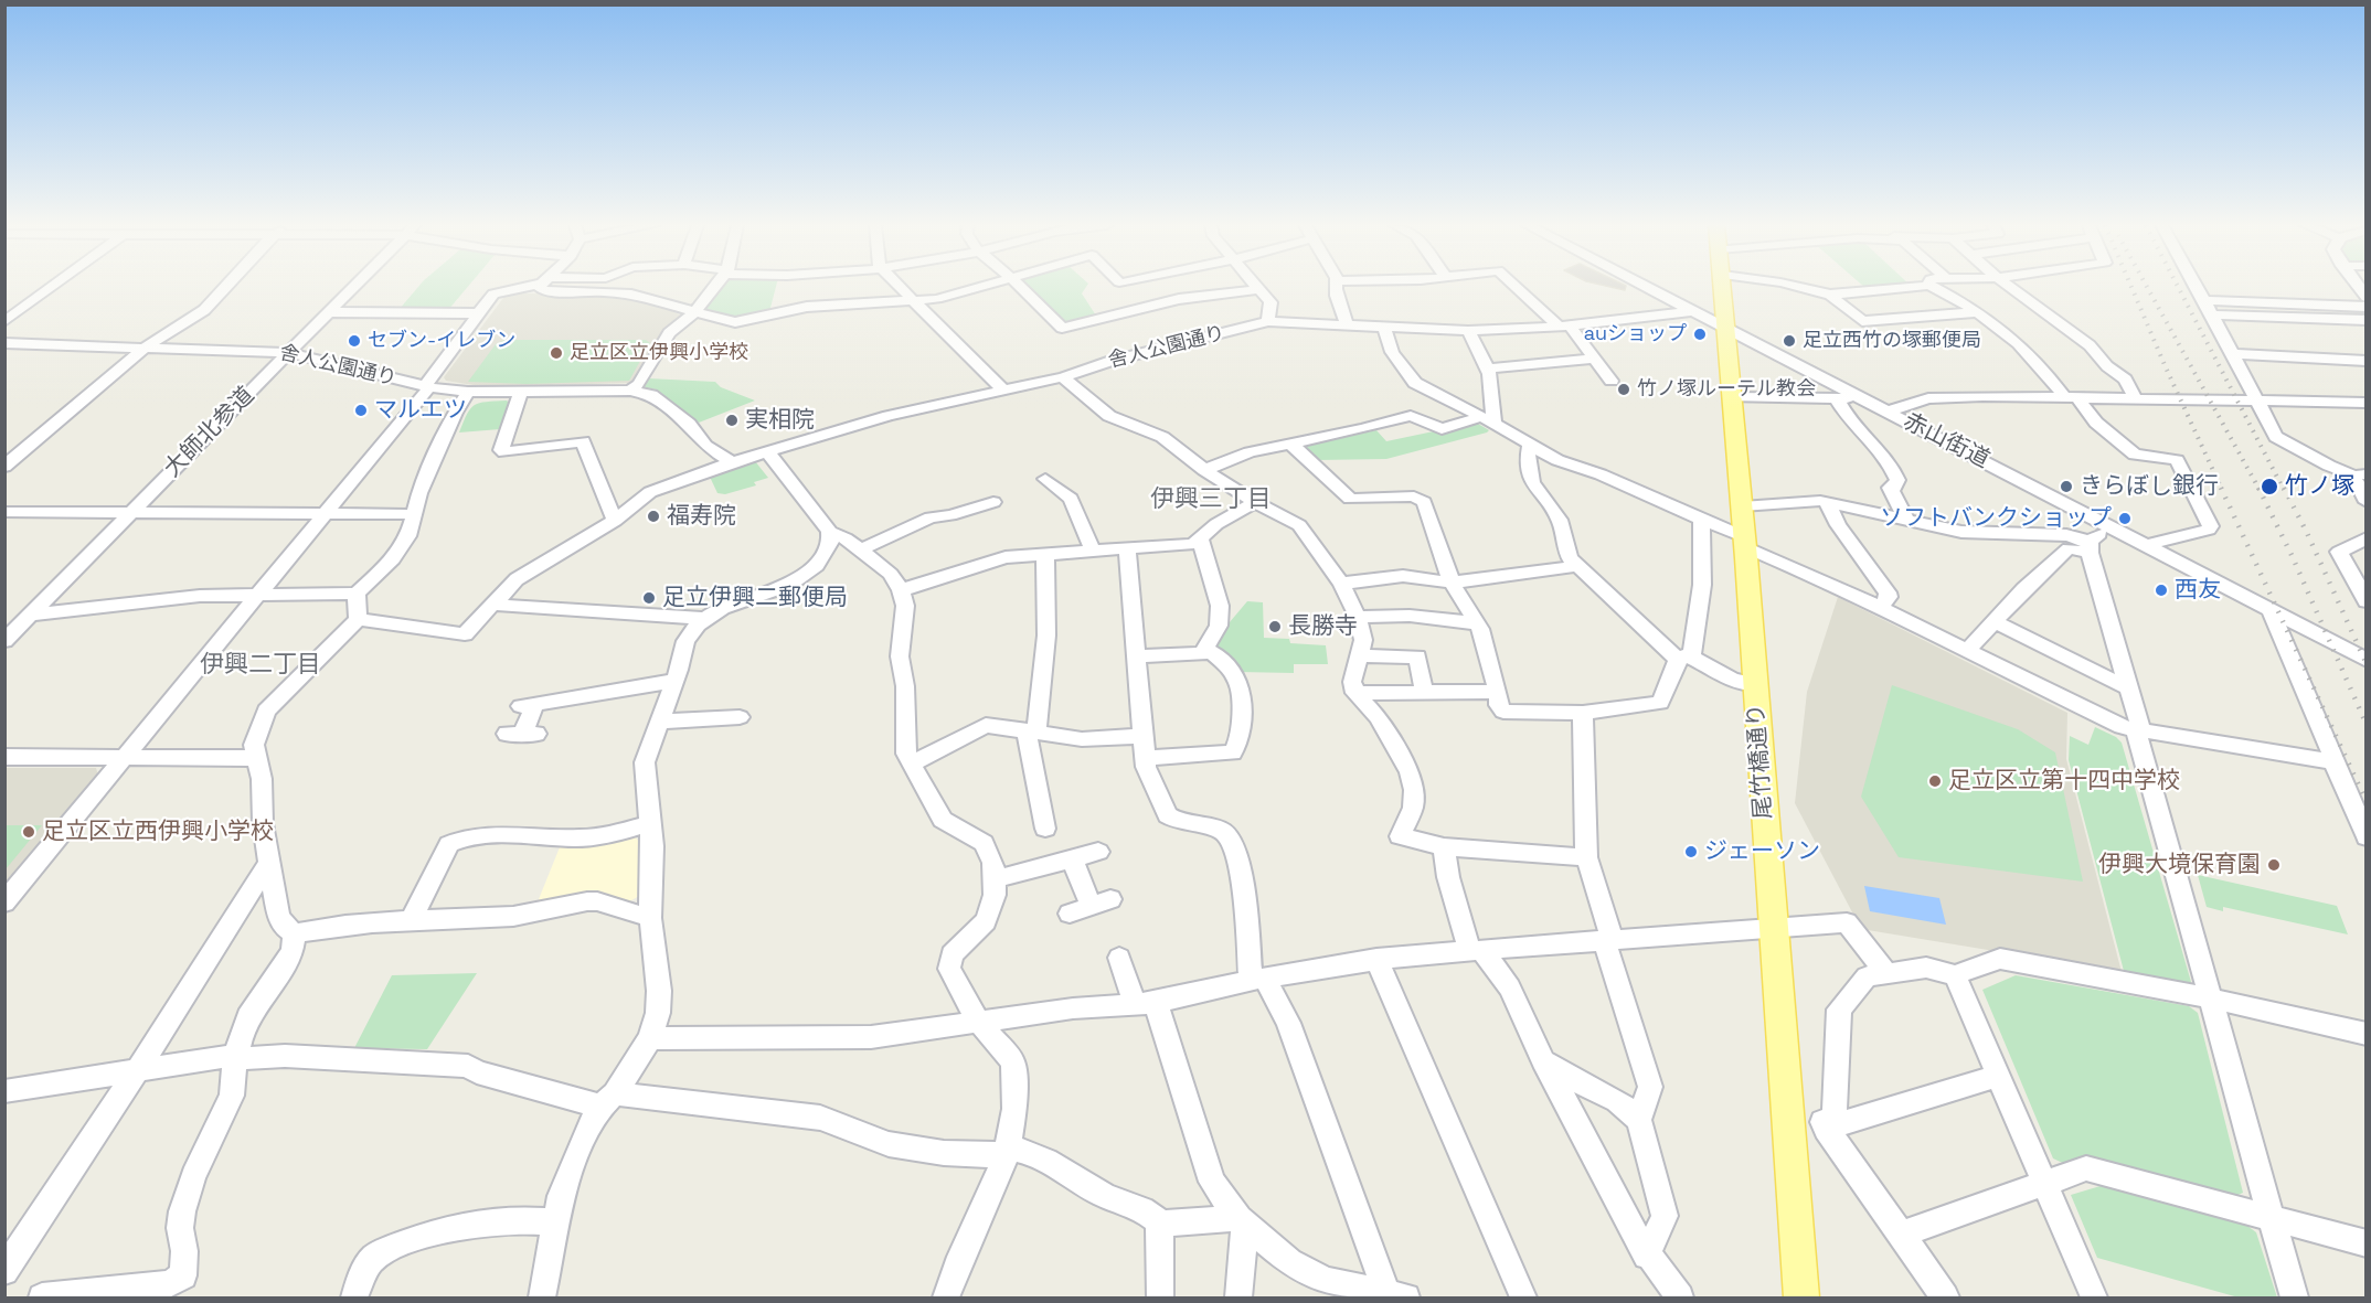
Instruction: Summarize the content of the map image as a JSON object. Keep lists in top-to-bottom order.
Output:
{
  "streets": {
    "main road": ["尾竹橋通り"],
    "street": ["舎人公園通り", "大師北参道", "赤山街道"]
  },
  "crossings": [
    ["舎人公園通り", "大師北参道"],
    ["舎人公園通り", "赤山街道"],
    ["赤山街道", "尾竹橋通り"]
  ],
  "districts": ["伊興三丁目", "伊興二丁目"],
  "places": [
    "auショップ",
    "セブン-イレブン",
    "足立西竹の塚郵便局",
    "足立区立伊興小学校",
    "竹ノ塚ルーテル教会",
    "マルエツ",
    "実相院",
    "きらぼし銀行",
    "竹ノ塚",
    "福寿院",
    "ソフトバンクショップ",
    "西友",
    "足立伊興二郵便局",
    "長勝寺",
    "足立区立第十四中学校",
    "足立区立西伊興小学校",
    "ジェーソン",
    "伊興大境保育園"
  ]
}
